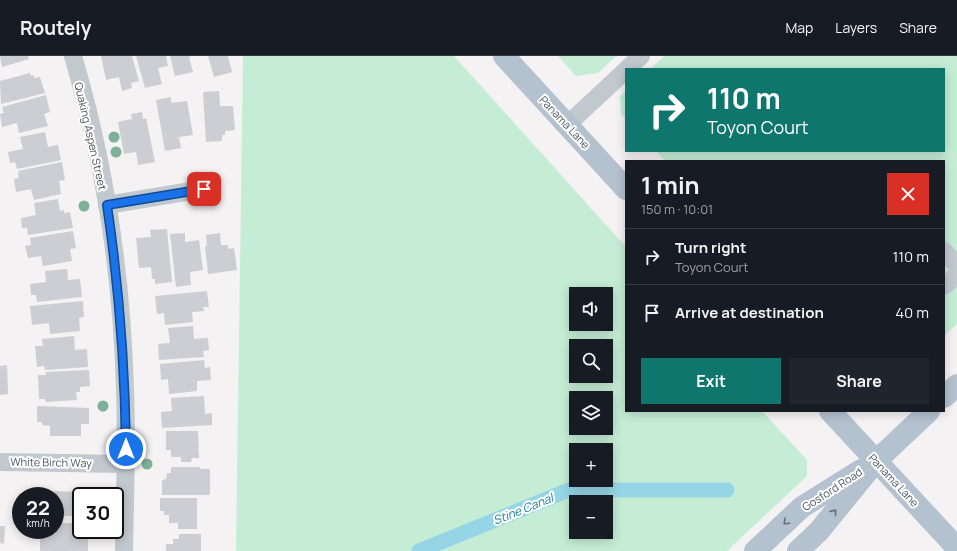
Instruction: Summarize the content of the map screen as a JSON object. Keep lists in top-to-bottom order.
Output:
{
  "streets": {
    "main road": ["Panama Lane", "Gosford Road"],
    "street": ["Quaking Aspen Street", "White Birch Way"]
  },
  "crossings": [
    ["Panama Lane", "Gosford Road"],
    ["Quaking Aspen Street", "White Birch Way"]
  ],
  "water": ["Stine Canal"],
  "page": {
    "header": "Routely",
    "nav": ["Map", "Layers", "Share"],
    "turn": ["110 m", "Toyon Court"],
    "heading": ["1 min", "150 m · 10:01"],
    "list": [
      {
        "name": "Turn right",
        "note": "Toyon Court",
        "value": "110 m"
      },
      {
        "name": "Arrive at destination",
        "value": "40 m"
      }
    ],
    "map_buttons": ["+", "−"],
    "buttons": ["Exit", "Share"],
    "speed": "22 km/h",
    "limit": "30"
  }
}
